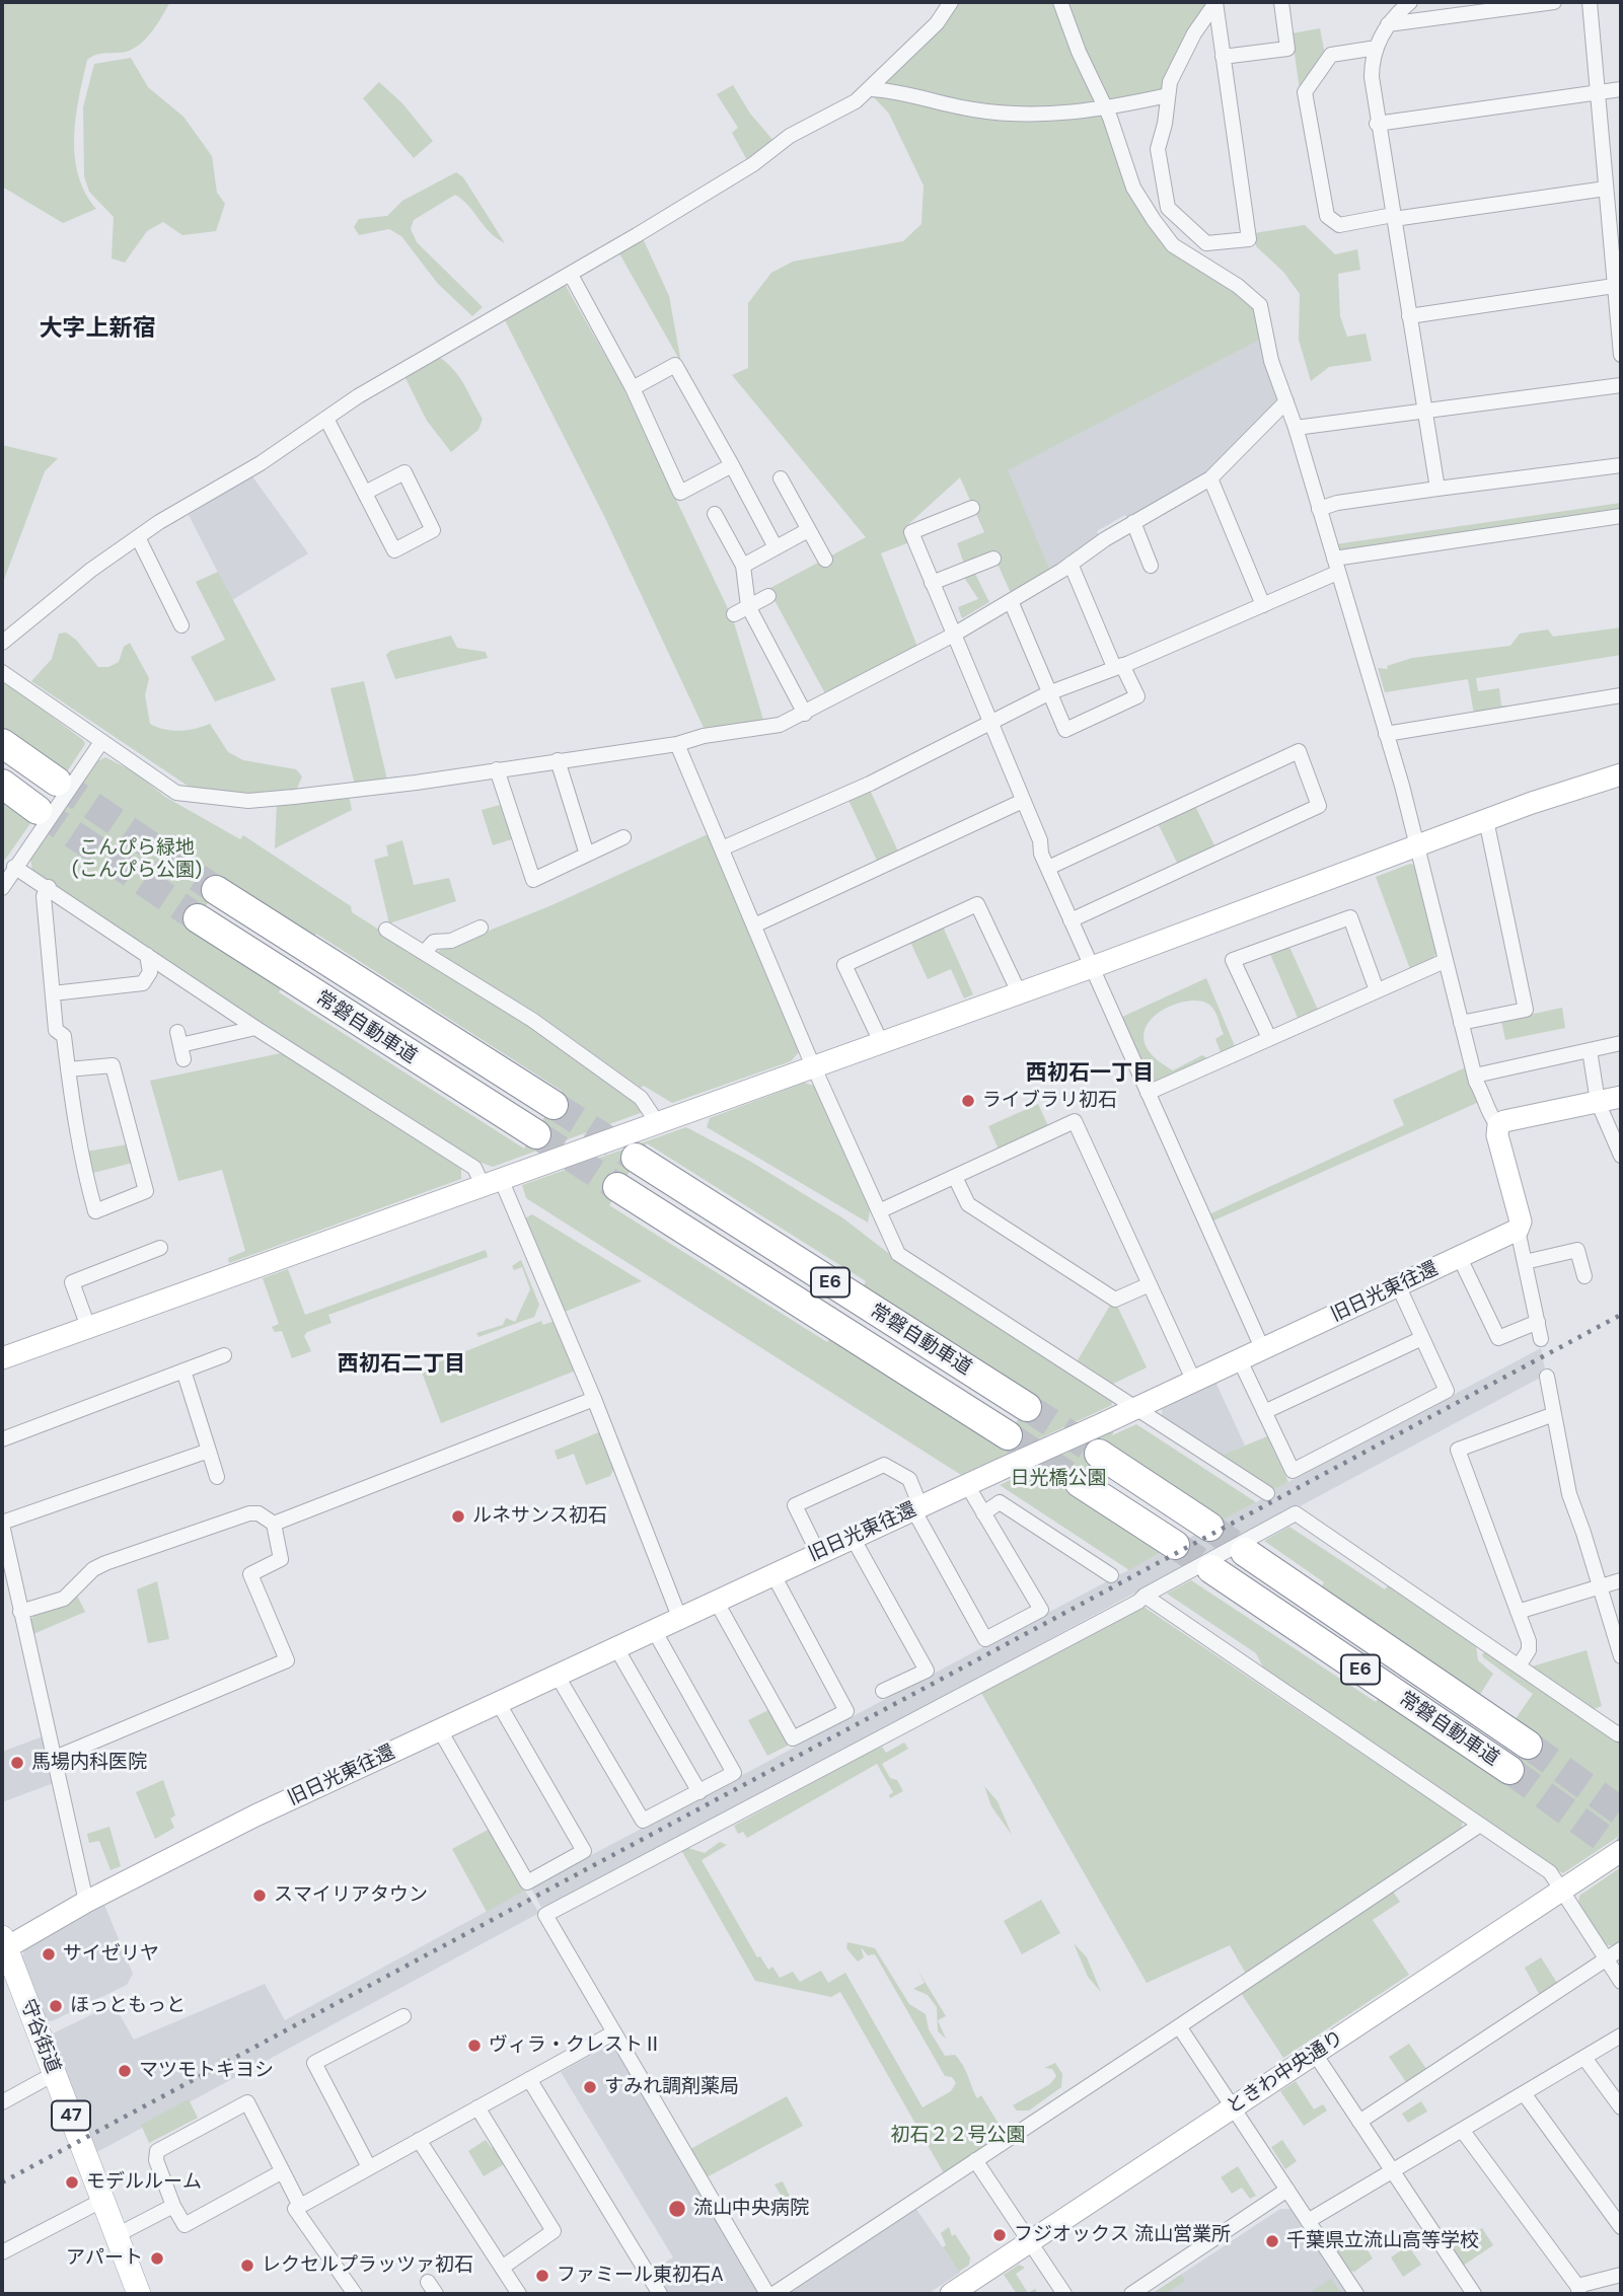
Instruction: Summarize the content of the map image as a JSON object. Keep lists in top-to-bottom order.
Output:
{
  "streets": {
    "highway": ["常磐自動車道", "E6"],
    "main road": ["守谷街道", "47"],
    "street": ["旧日光東往還", "ときわ中央通り"]
  },
  "crossings": [
    ["旧日光東往還", "守谷街道"]
  ],
  "districts": ["大字上新宿", "西初石一丁目", "西初石二丁目"],
  "parks": ["こんぴら緑地 (こんぴら公園)", "日光橋公園", "初石２２号公園"],
  "places": [
    "ライブラリ初石",
    "ルネサンス初石",
    "馬場内科医院",
    "スマイリアタウン",
    "サイゼリヤ",
    "ほっともっと",
    "ヴィラ・クレストⅡ",
    "マツモトキヨシ",
    "すみれ調剤薬局",
    "モデルルーム",
    "流山中央病院",
    "フジオックス 流山営業所",
    "千葉県立流山高等学校",
    "アパート",
    "レクセルプラッツァ初石",
    "ファミール東初石A"
  ]
}
